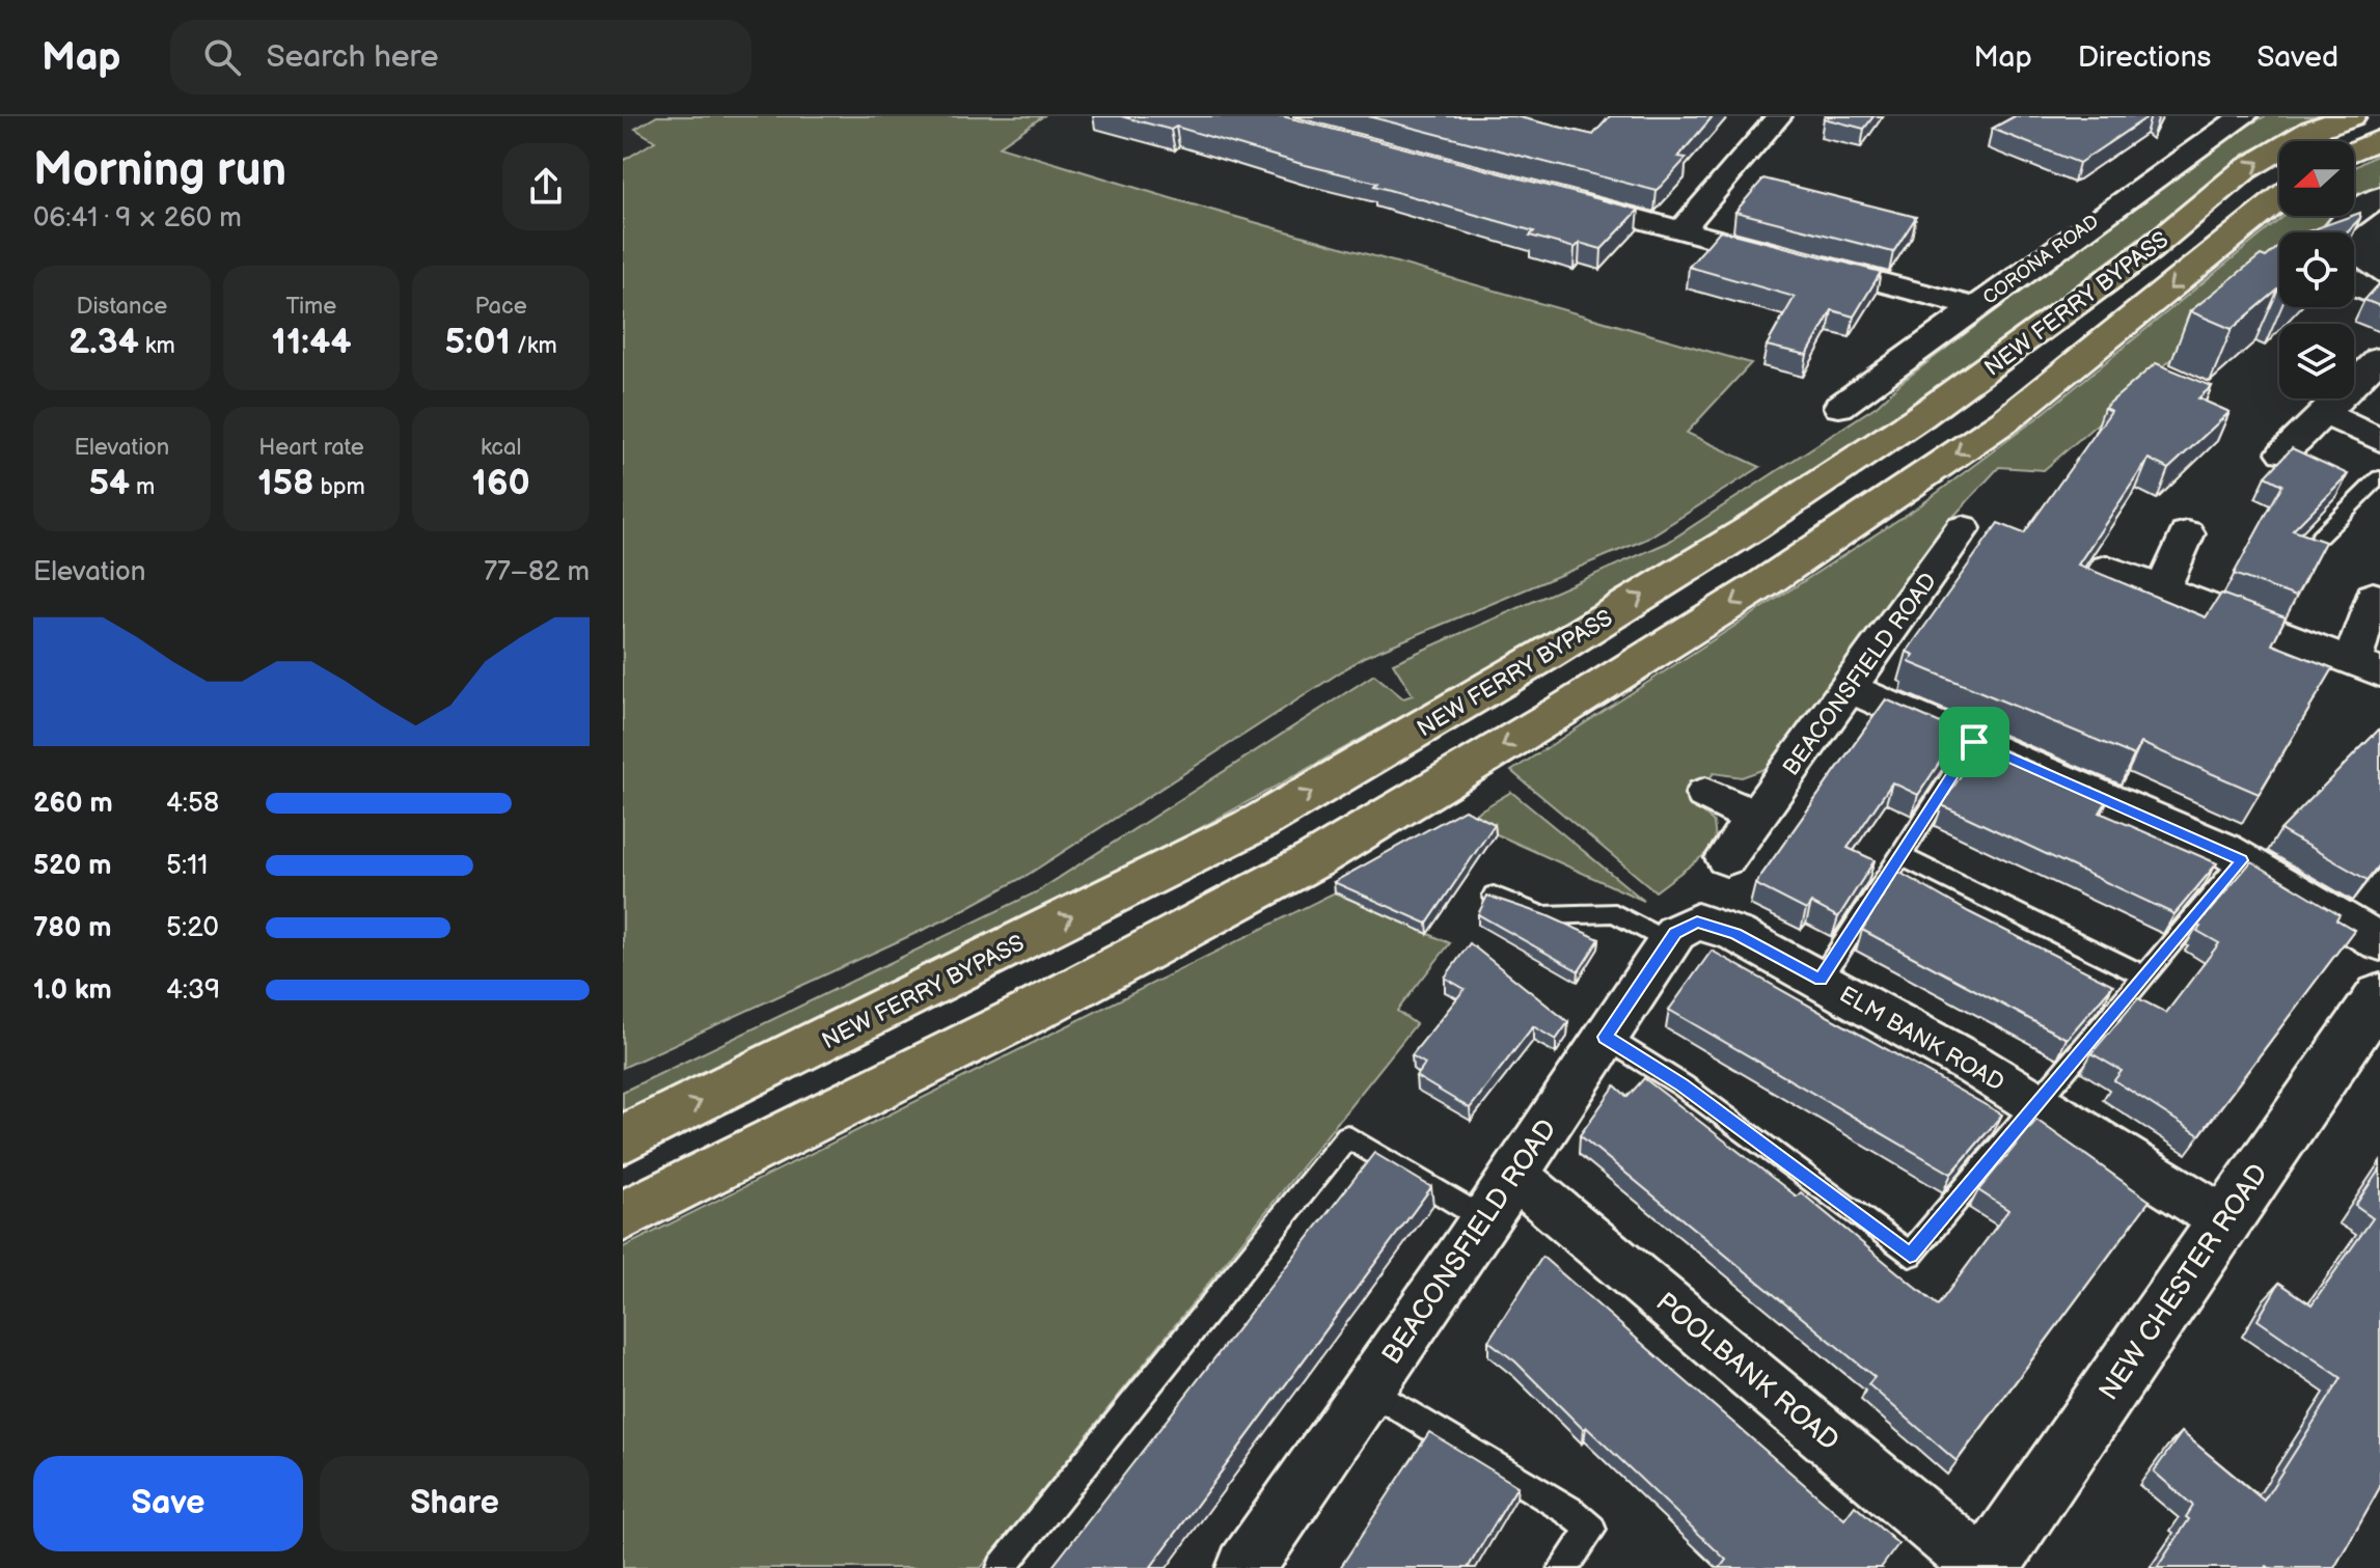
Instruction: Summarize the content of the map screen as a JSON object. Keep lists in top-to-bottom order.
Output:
{
  "streets": {
    "highway": ["NEW FERRY BYPASS"],
    "main road": ["NEW CHESTER ROAD"],
    "street": [
      "CORONA ROAD",
      "BEACONSFIELD ROAD",
      "ELM BANK ROAD",
      "POOLBANK ROAD"
    ]
  },
  "crossings": [
    ["BEACONSFIELD ROAD", "ELM BANK ROAD"],
    ["BEACONSFIELD ROAD", "POOLBANK ROAD"],
    ["ELM BANK ROAD", "NEW CHESTER ROAD"],
    ["NEW CHESTER ROAD", "POOLBANK ROAD"]
  ],
  "north": "left",
  "page": {
    "header": "Map",
    "search": "Search here",
    "nav": ["Map", "Directions", "Saved"],
    "heading": ["Morning run", "06:41 · 9 × 260 m"],
    "stats": [
      ["Distance", "2.34 km"],
      ["Time", "11:44"],
      ["Pace", "5:01 /km"],
      ["Elevation", "54 m"],
      ["Heart rate", "158 bpm"],
      ["kcal", "160"]
    ],
    "chart": ["Elevation", "77–82 m"],
    "list": [
      {
        "name": "260 m",
        "note": "4:58"
      },
      {
        "name": "520 m",
        "note": "5:11"
      },
      {
        "name": "780 m",
        "note": "5:20"
      },
      {
        "name": "1.0 km",
        "note": "4:39"
      }
    ],
    "buttons": ["Save", "Share"]
  }
}
